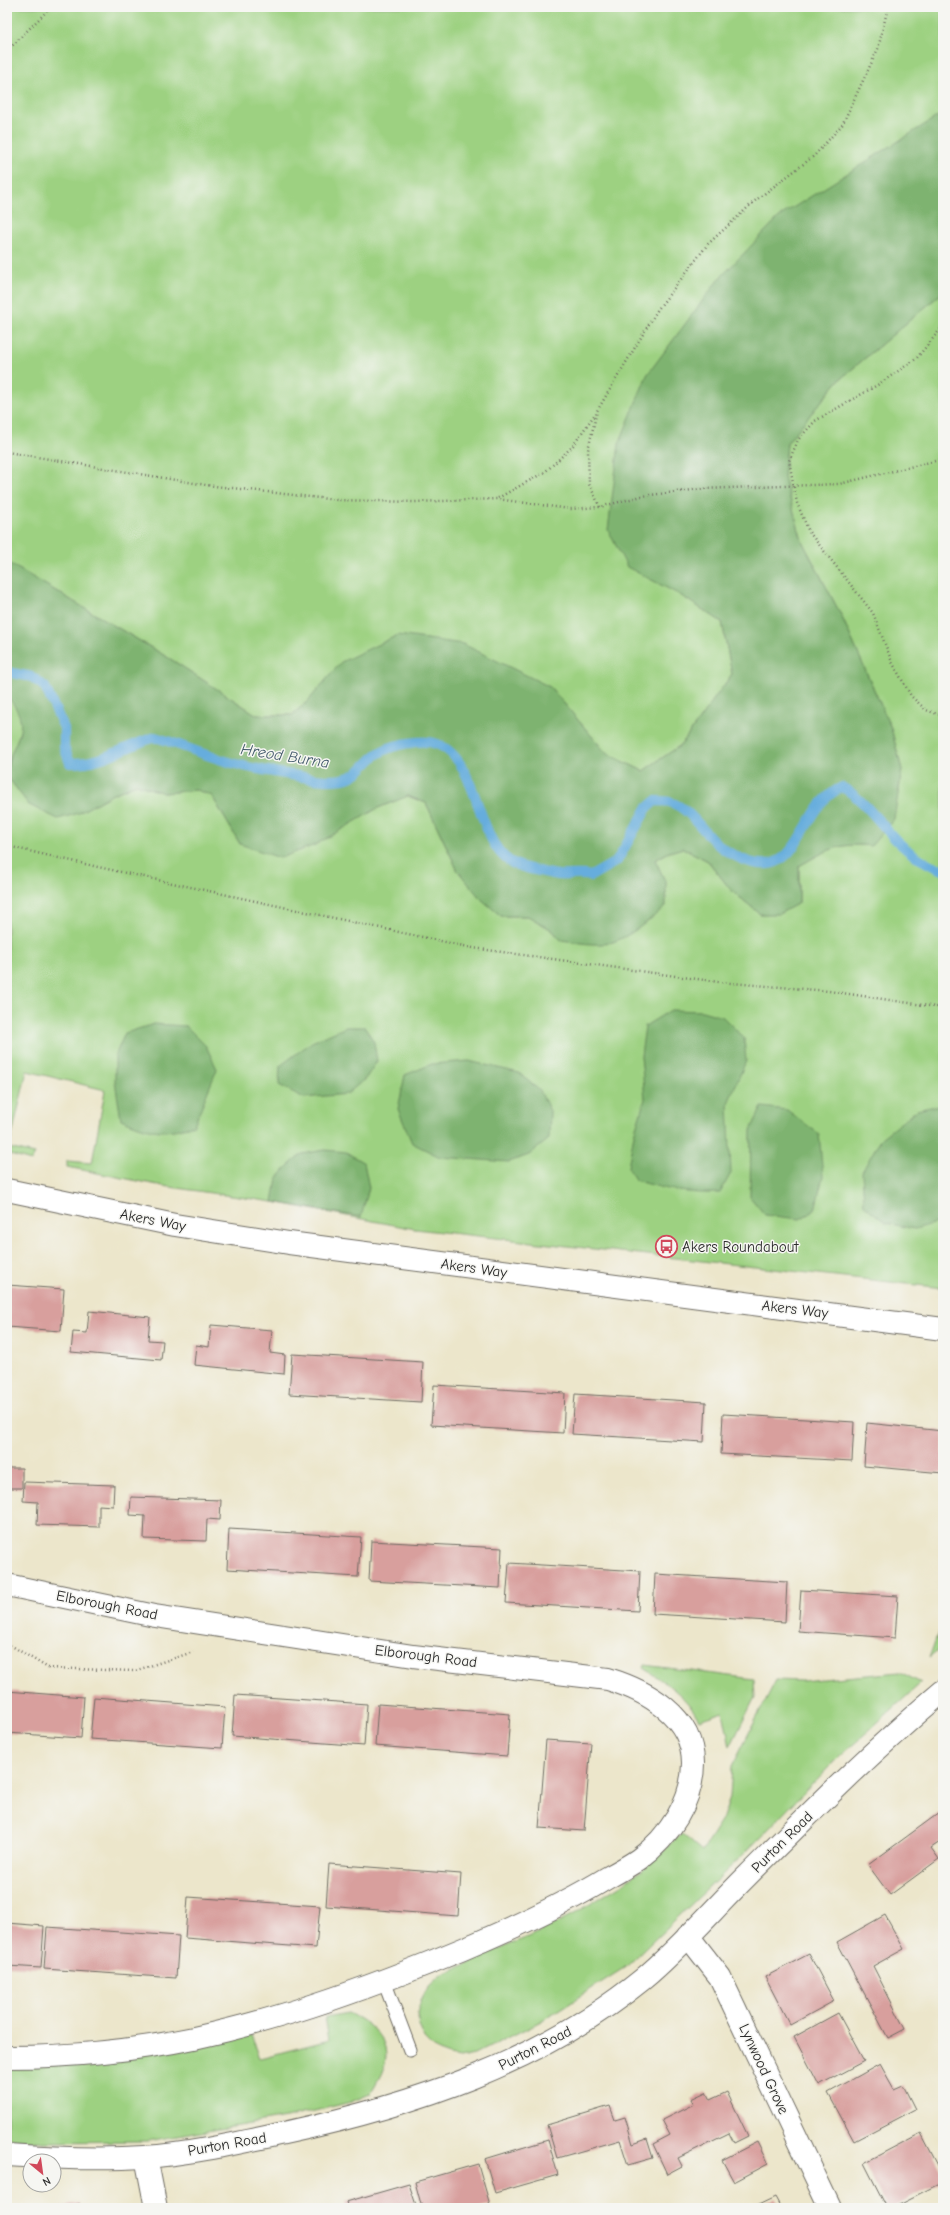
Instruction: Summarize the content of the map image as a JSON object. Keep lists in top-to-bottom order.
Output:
{
  "streets": {
    "street": [
      "Akers Way",
      "Elborough Road",
      "Purton Road",
      "Lynwood Grove"
    ]
  },
  "crossings": [
    ["Purton Road", "Lynwood Grove"]
  ],
  "water": ["Hreod Burna"],
  "places": {
    "bus stop": ["Akers Roundabout"]
  },
  "north": "bottom right"
}
